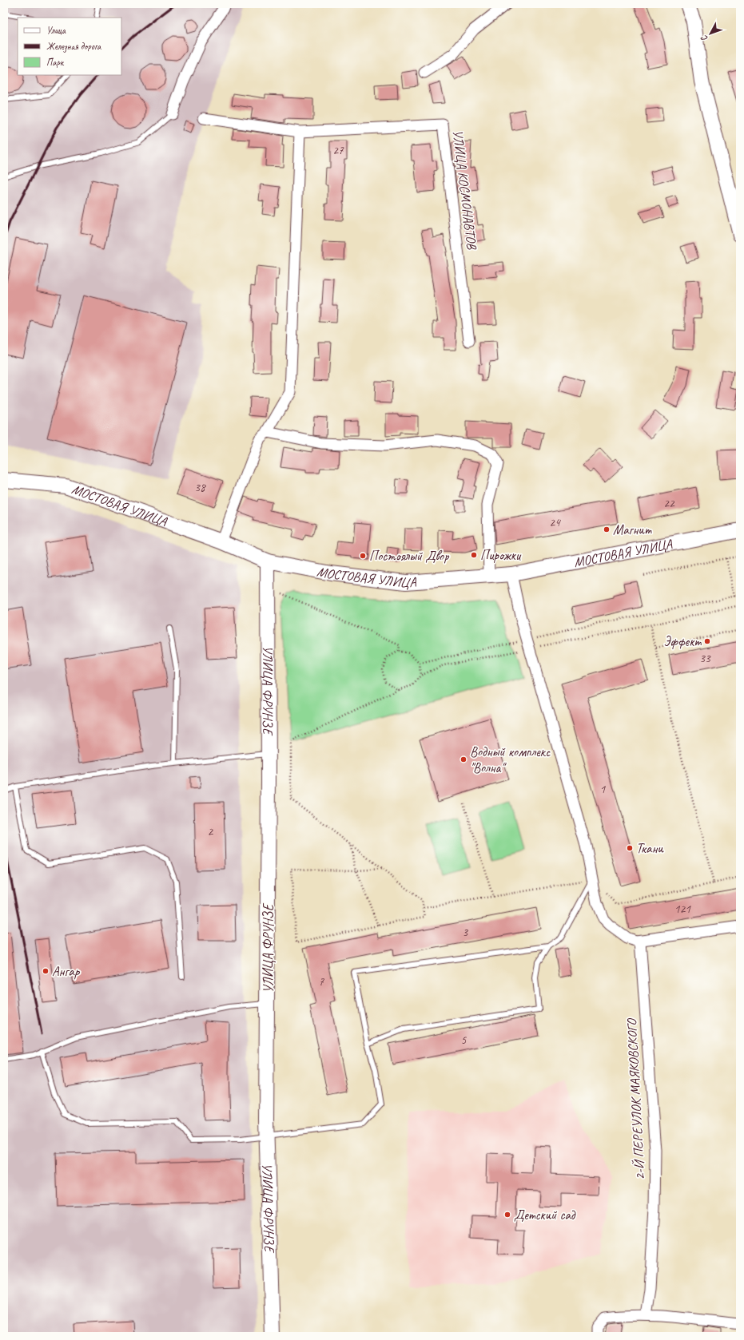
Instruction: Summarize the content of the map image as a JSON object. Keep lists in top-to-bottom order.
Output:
{
  "streets": {
    "main road": ["МОСТОВАЯ УЛИЦА", "УЛИЦА ФРУНЗЕ"],
    "street": ["УЛИЦА КОСМОНАВТОВ", "2-Й ПЕРЕУЛОК МАЯКОВСКОГО"]
  },
  "crossings": [
    ["МОСТОВАЯ УЛИЦА", "УЛИЦА ФРУНЗЕ"]
  ],
  "places": [
    "Магнит",
    "Пирожки",
    "Постоялый Двор",
    "Эффект",
    "Водный комплекс \"Волна\"",
    "Ткани",
    "Ангар",
    "Детский сад"
  ],
  "house_numbers": [
    "27",
    "38",
    "22",
    "24",
    "33",
    "1",
    "2",
    "121",
    "3",
    "7",
    "5"
  ],
  "legend": ["Улица", "Железная дорога", "Парк"],
  "north": "bottom left"
}
